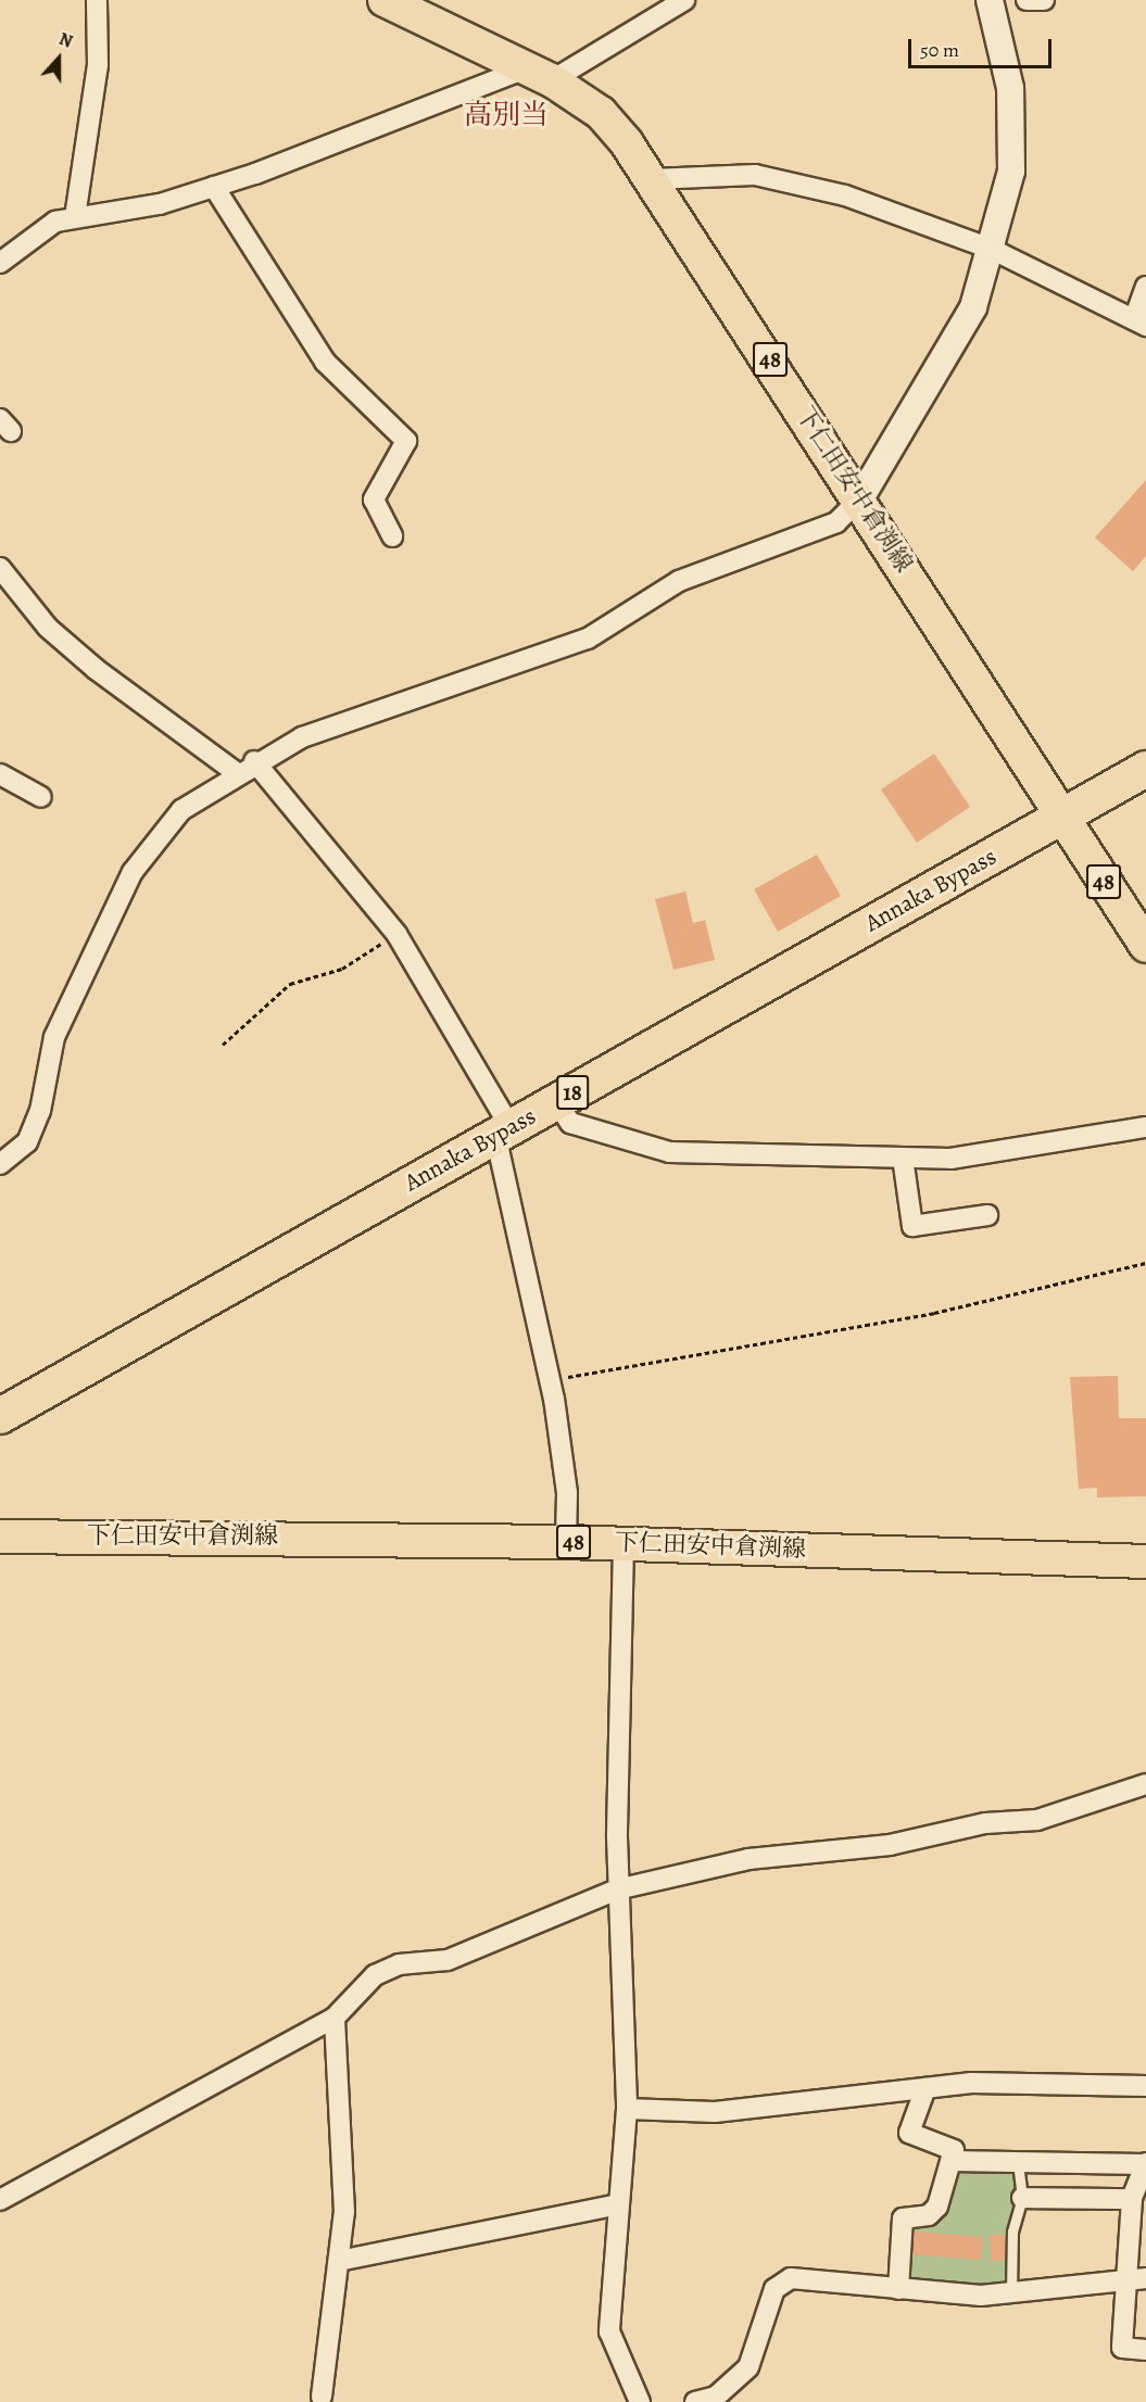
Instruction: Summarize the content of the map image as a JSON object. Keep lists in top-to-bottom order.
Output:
{
  "streets": {
    "highway": ["Annaka Bypass", "18"],
    "main road": ["48", "下仁田安中倉渕線"]
  },
  "crossings": [
    ["下仁田安中倉渕線", "Annaka Bypass"]
  ],
  "districts": ["高別当"],
  "scale_bar": "50 m",
  "north": "top"
}
